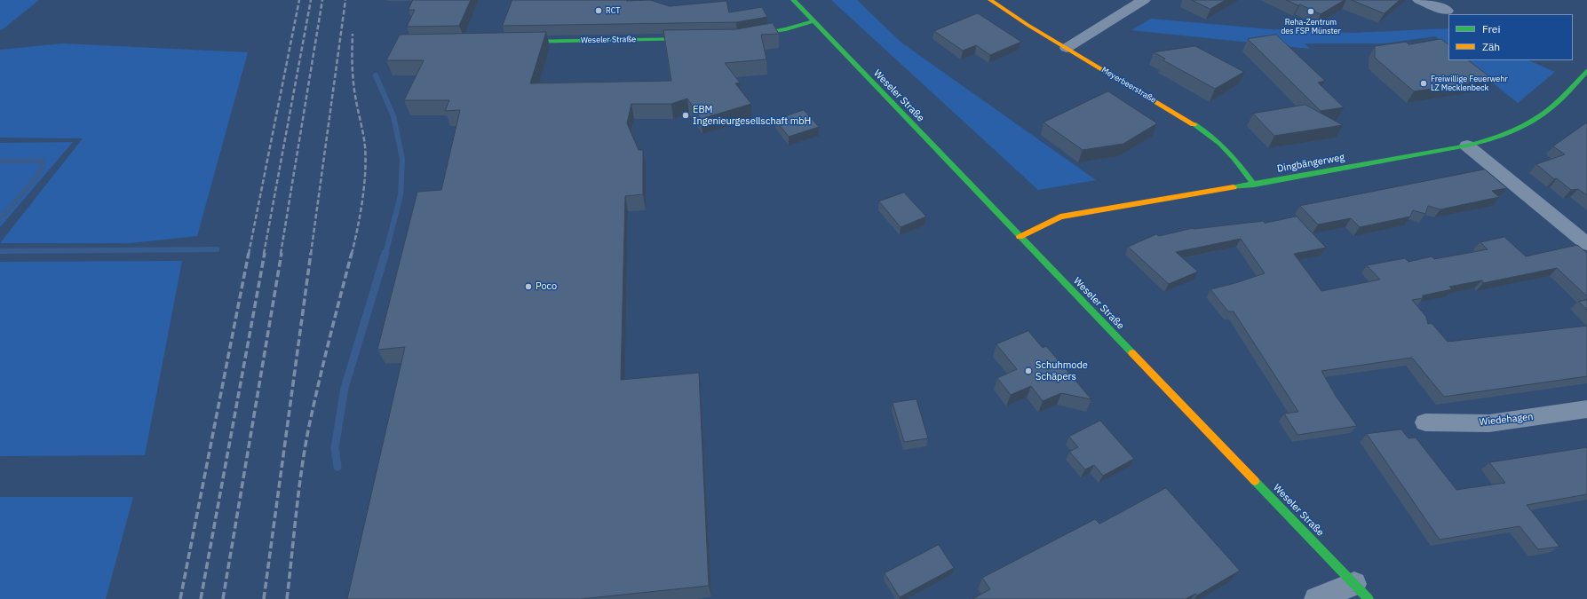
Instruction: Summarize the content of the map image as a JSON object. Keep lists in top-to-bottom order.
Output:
{
  "streets": {
    "street": [
      "Weseler Straße",
      "Meyerbeerstraße",
      "Dingbängerweg",
      "Wiedehagen"
    ]
  },
  "crossings": [
    ["Weseler Straße", "Dingbängerweg"],
    ["Meyerbeerstraße", "Dingbängerweg"]
  ],
  "places": [
    "RCT",
    "Reha-Zentrum des FSP Münster",
    "Freiwillige Feuerwehr LZ Mecklenbeck",
    "EBM Ingenieurgesellschaft mbH",
    "Poco",
    "Schuhmode Schäpers"
  ],
  "legend": ["Frei", "Zäh"]
}
